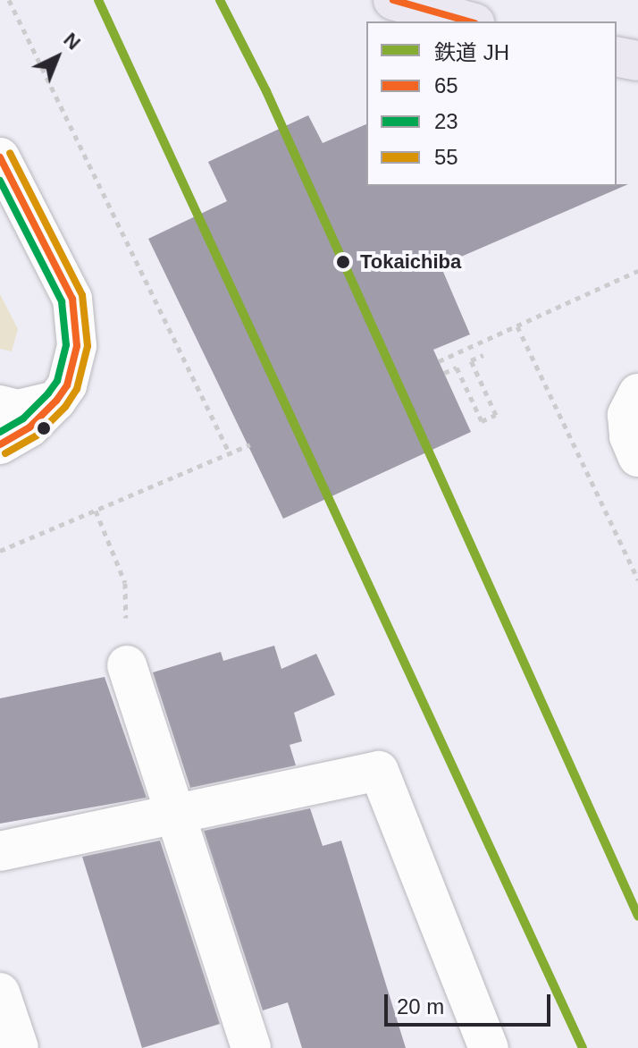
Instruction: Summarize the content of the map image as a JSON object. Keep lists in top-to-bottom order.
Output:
{
  "places": ["Tokaichiba"],
  "lines": [
    "rail line JH",
    "transit line 65",
    "transit line 55",
    "transit line 23"
  ],
  "legend": [
    "鉄道 JH",
    "65",
    "23",
    "55"
  ],
  "scale_bar": "20 m",
  "north": "top right"
}
